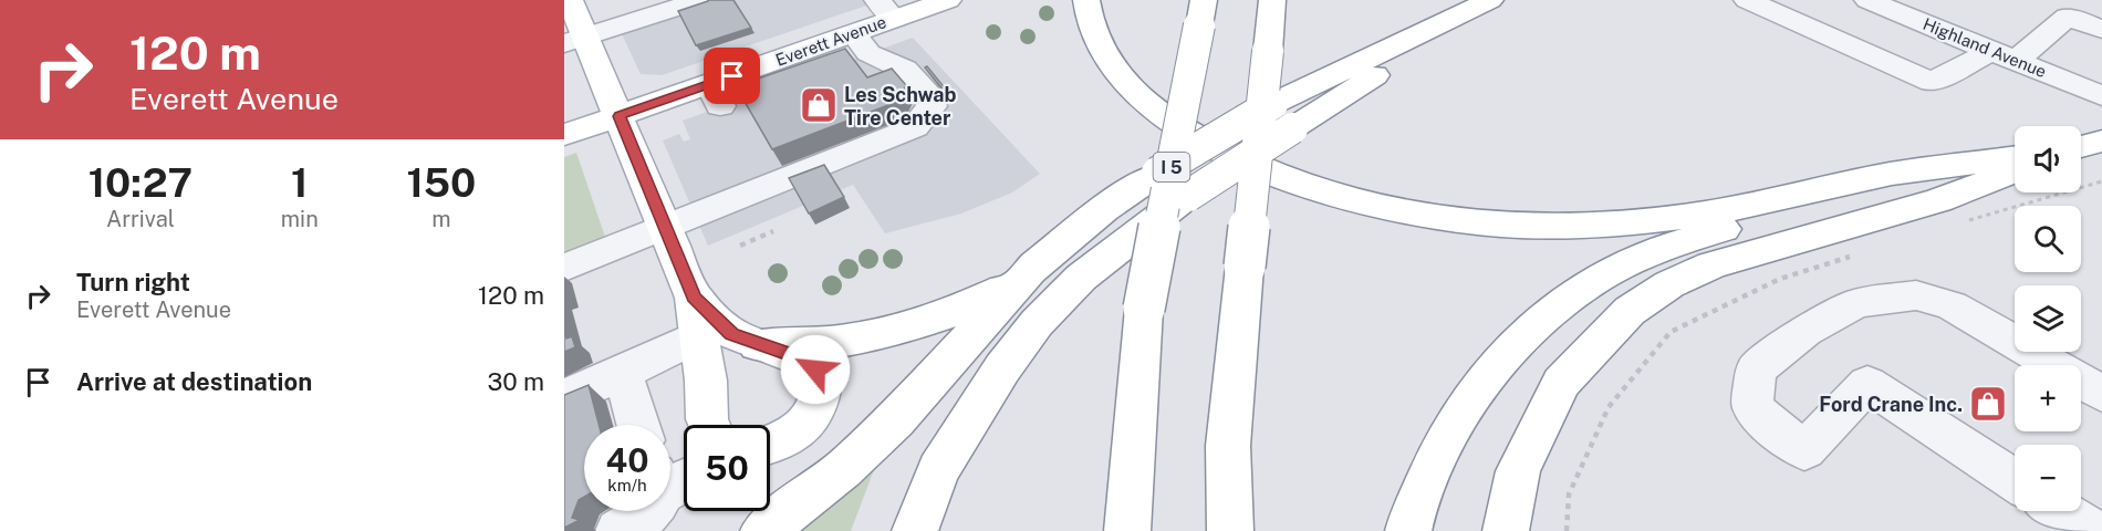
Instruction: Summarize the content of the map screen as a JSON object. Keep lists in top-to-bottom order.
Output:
{
  "streets": {
    "main road": ["Everett Avenue", "I 5"],
    "street": ["Highland Avenue"]
  },
  "places": {
    "shop": ["Les Schwab Tire Center", "Ford Crane Inc."]
  },
  "page": {
    "turn": ["120 m", "Everett Avenue"],
    "map_buttons": ["+", "−"],
    "eta": [
      "10:27",
      "Arrival",
      "1",
      "min",
      "150",
      "m"
    ],
    "list": [
      {
        "name": "Turn right",
        "note": "Everett Avenue",
        "value": "120 m"
      },
      {
        "name": "Arrive at destination",
        "value": "30 m"
      }
    ],
    "speed": "40 km/h",
    "limit": "50"
  }
}
